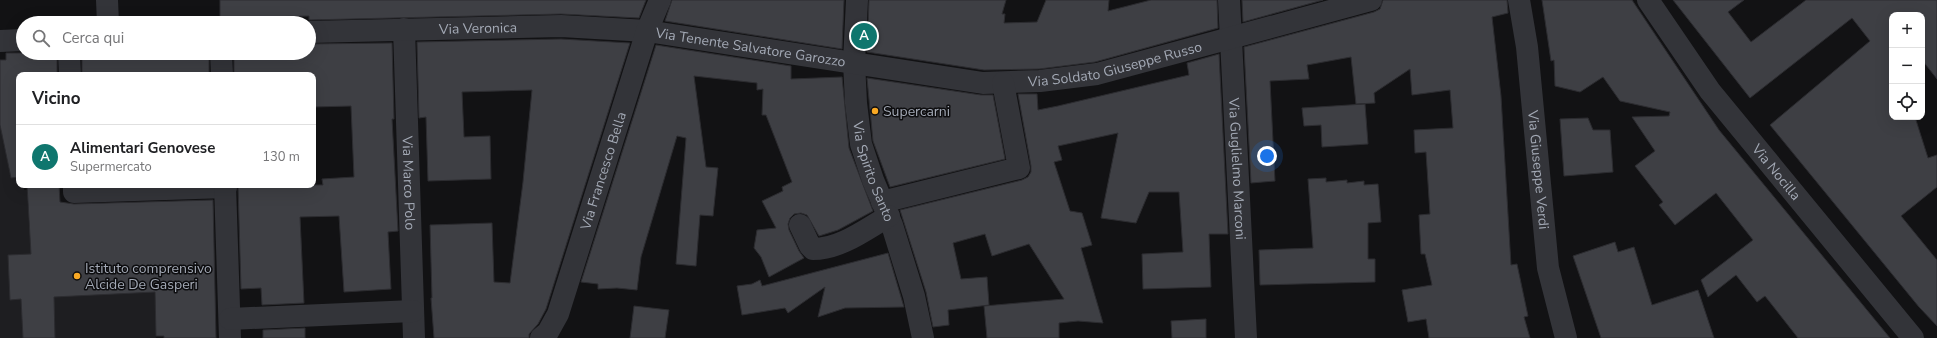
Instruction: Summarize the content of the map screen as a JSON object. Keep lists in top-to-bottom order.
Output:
{
  "streets": {
    "street": [
      "Via Veronica",
      "Via Tenente Salvatore Garozzo",
      "Via Soldato Giuseppe Russo",
      "Via Guglielmo Marconi",
      "Via Francesco Bella",
      "Via Giuseppe Verdi",
      "Via Spirito Santo",
      "Via Nocilla",
      "Via Marco Polo"
    ]
  },
  "crossings": [
    ["Via Veronica", "Via Tenente Salvatore Garozzo"],
    ["Via Veronica", "Via Francesco Bella"],
    ["Via Veronica", "Via Marco Polo"],
    ["Via Tenente Salvatore Garozzo", "Via Soldato Giuseppe Russo"],
    ["Via Tenente Salvatore Garozzo", "Via Francesco Bella"],
    ["Via Tenente Salvatore Garozzo", "Via Spirito Santo"],
    ["Via Soldato Giuseppe Russo", "Via Guglielmo Marconi"],
    ["Via Soldato Giuseppe Russo", "Via Spirito Santo"]
  ],
  "places": ["Supercarni", "Istituto comprensivo Alcide De Gasperi"],
  "page": {
    "map_buttons": ["+", "−"],
    "search": "Cerca qui",
    "pins": "A",
    "heading": "Vicino",
    "list": [
      {
        "mark": "A",
        "name": "Alimentari Genovese",
        "note": "Supermercato",
        "value": "130 m"
      }
    ]
  }
}
